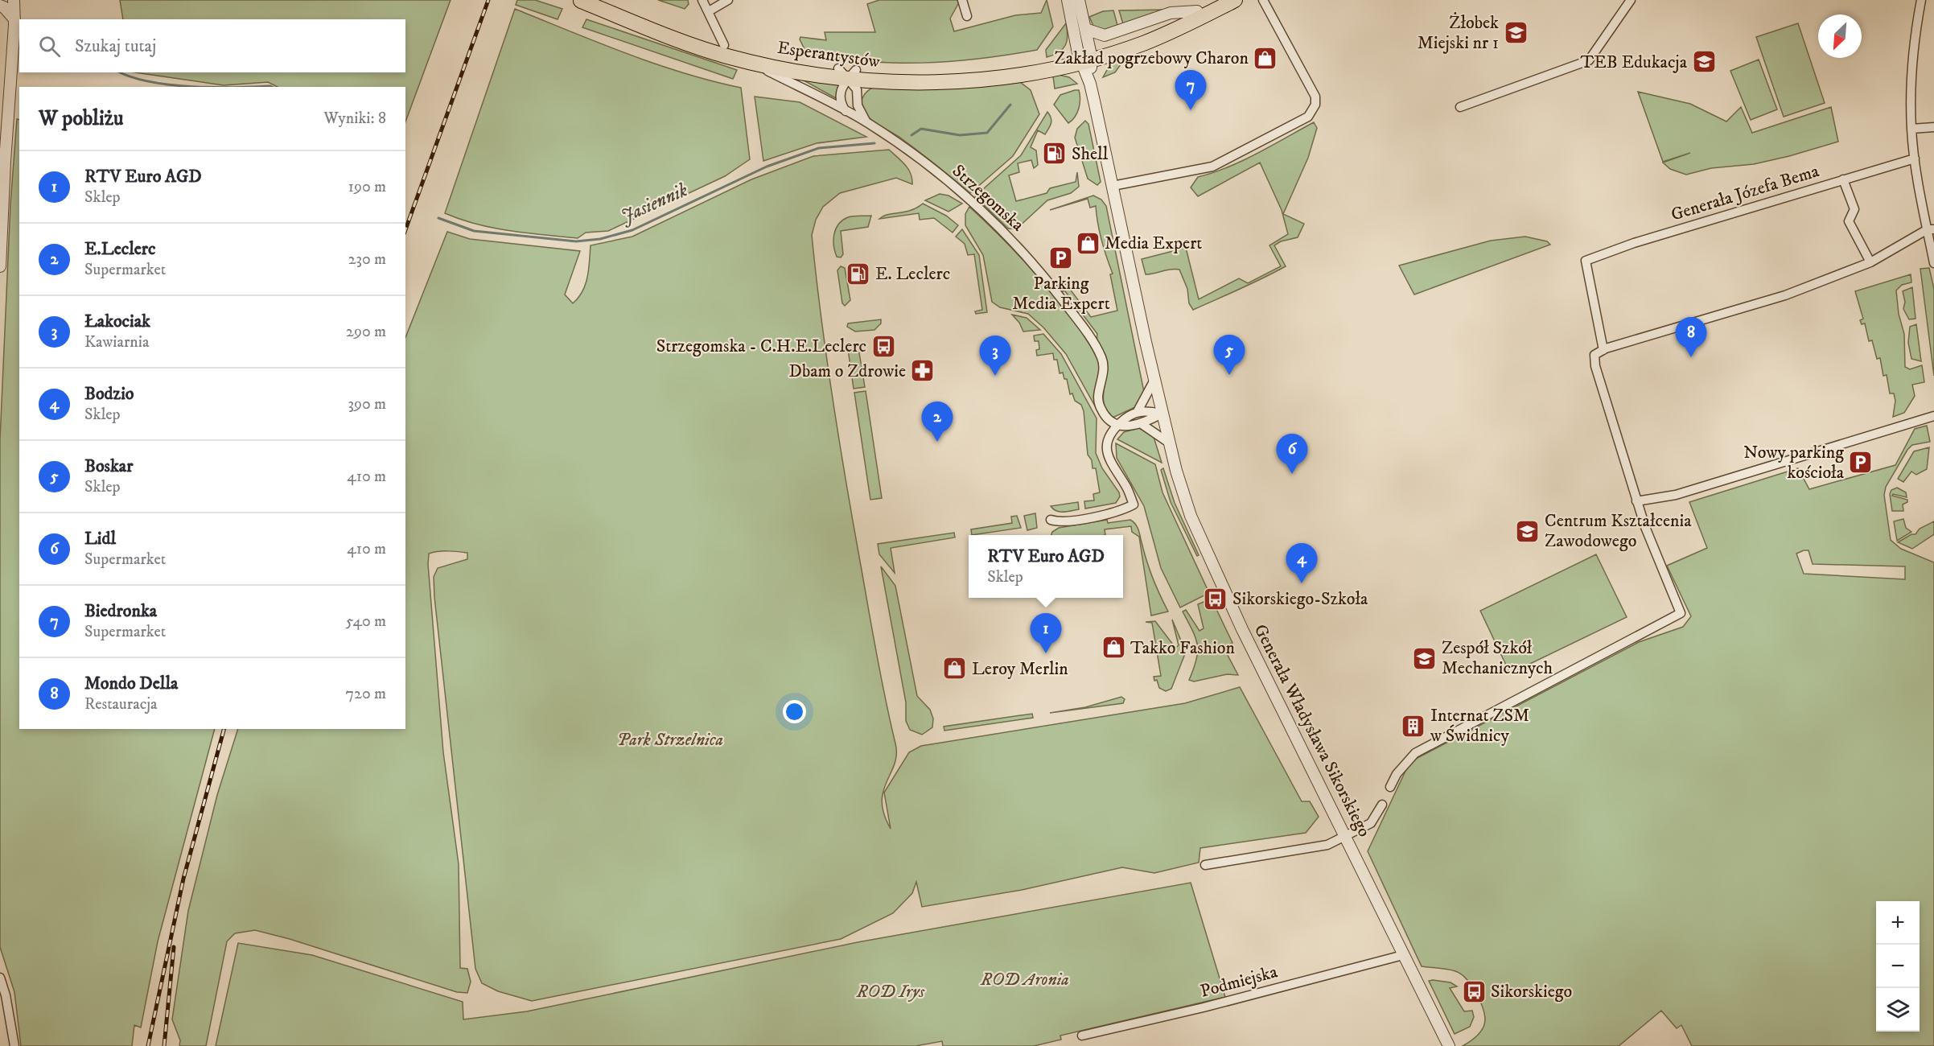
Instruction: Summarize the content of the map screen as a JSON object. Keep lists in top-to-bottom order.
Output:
{
  "streets": {
    "main road": ["Esperantystów"],
    "street": [
      "Generała Józefa Bema",
      "Strzegomska",
      "Generała Władysława Sikorskiego",
      "Podmiejska"
    ]
  },
  "crossings": [
    ["Esperantystów", "Strzegomska"],
    ["Esperantystów", "Generała Władysława Sikorskiego"],
    ["Generała Władysława Sikorskiego", "Podmiejska"]
  ],
  "water": ["Jasiennik"],
  "parks": ["Park Strzelnica", "ROD Aronia", "ROD Irys"],
  "places": {
    "school or university": [
      "Żłobek Miejski nr 1",
      "TEB Edukacja",
      "Centrum Kształcenia Zawodowego",
      "Zespół Szkół Mechanicznych"
    ],
    "shop": [
      "Zakład pogrzebowy Charon",
      "Media Expert",
      "Takko Fashion",
      "Leroy Merlin"
    ],
    "fuel station": ["Shell", "E. Leclerc"],
    "parking": ["Parking Media Expert", "Nowy parking kościoła"],
    "bus stop": ["Strzegomska - C.H.E.Leclerc", "Sikorskiego-Szkoła", "Sikorskiego"],
    "pharmacy": ["Dbam o Zdrowie"],
    "building": ["Internat ZSM w Świdnicy"]
  },
  "north": "bottom left",
  "page": {
    "search": "Szukaj tutaj",
    "pins": [
      "7",
      "8",
      "5",
      "3",
      "2",
      "6",
      "4",
      "1"
    ],
    "heading": ["W pobliżu", "Wyniki: 8"],
    "list": [
      {
        "mark": "1",
        "name": "RTV Euro AGD",
        "note": "Sklep",
        "value": "190 m"
      },
      {
        "mark": "2",
        "name": "E.Leclerc",
        "note": "Supermarket",
        "value": "230 m"
      },
      {
        "mark": "3",
        "name": "Łakociak",
        "note": "Kawiarnia",
        "value": "290 m"
      },
      {
        "mark": "4",
        "name": "Bodzio",
        "note": "Sklep",
        "value": "390 m"
      },
      {
        "mark": "5",
        "name": "Boskar",
        "note": "Sklep",
        "value": "410 m"
      },
      {
        "mark": "6",
        "name": "Lidl",
        "note": "Supermarket",
        "value": "410 m"
      },
      {
        "mark": "7",
        "name": "Biedronka",
        "note": "Supermarket",
        "value": "540 m"
      },
      {
        "mark": "8",
        "name": "Mondo Della",
        "note": "Restauracja",
        "value": "720 m"
      }
    ],
    "popup": ["RTV Euro AGD", "Sklep"],
    "map_buttons": ["+", "−"]
  }
}
